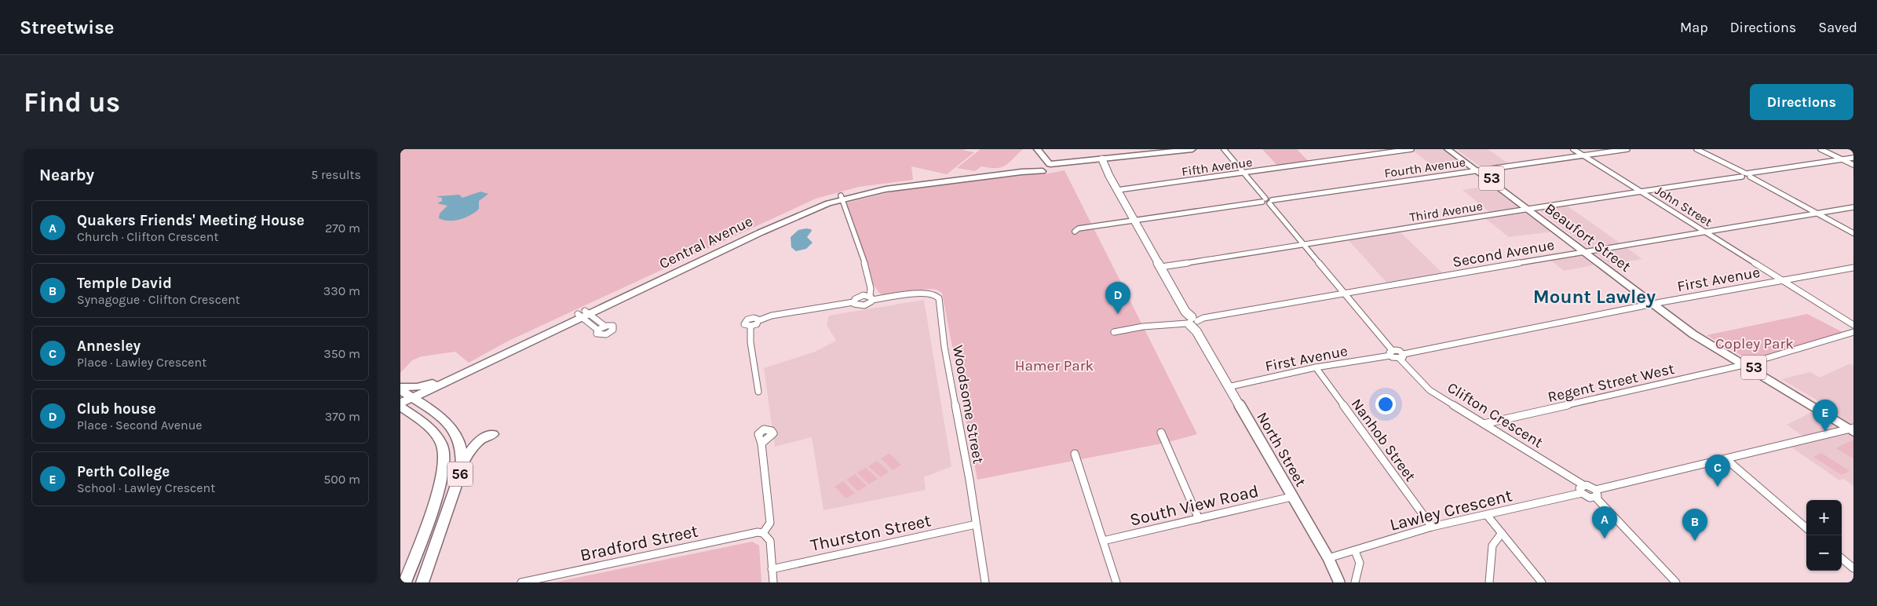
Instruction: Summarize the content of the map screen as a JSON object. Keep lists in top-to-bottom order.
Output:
{
  "streets": {
    "main road": [
      "53",
      "Beaufort Street",
      "Central Avenue",
      "North Street",
      "56"
    ],
    "street": [
      "Fifth Avenue",
      "Fourth Avenue",
      "John Street",
      "Third Avenue",
      "Second Avenue",
      "First Avenue",
      "Regent Street West",
      "Woodsome Street",
      "Clifton Crescent",
      "Nanhob Street",
      "South View Road",
      "Lawley Crescent",
      "Thurston Street",
      "Bradford Street"
    ]
  },
  "crossings": [
    ["Fifth Avenue", "North Street"],
    ["Fourth Avenue", "John Street"],
    ["Fourth Avenue", "Beaufort Street"],
    ["John Street", "Third Avenue"],
    ["John Street", "Second Avenue"],
    ["John Street", "First Avenue"],
    ["Third Avenue", "Beaufort Street"],
    ["Third Avenue", "North Street"],
    ["Beaufort Street", "Second Avenue"],
    ["Beaufort Street", "First Avenue"],
    ["Beaufort Street", "Regent Street West"],
    ["Central Avenue", "56"],
    ["Second Avenue", "North Street"],
    ["First Avenue", "Clifton Crescent"],
    ["First Avenue", "Nanhob Street"],
    ["First Avenue", "North Street"],
    ["Regent Street West", "Clifton Crescent"],
    ["Woodsome Street", "Thurston Street"],
    ["Nanhob Street", "Lawley Crescent"],
    ["North Street", "South View Road"],
    ["North Street", "Lawley Crescent"]
  ],
  "districts": ["Mount Lawley"],
  "parks": ["Copley Park", "Hamer Park"],
  "page": {
    "header": "Streetwise",
    "nav": ["Map", "Directions", "Saved"],
    "buttons": "Directions",
    "title": "Find us",
    "heading": ["Nearby", "5 results"],
    "list": [
      {
        "mark": "A",
        "name": "Quakers Friends' Meeting House",
        "note": "Church · Clifton Crescent",
        "value": "270 m"
      },
      {
        "mark": "B",
        "name": "Temple David",
        "note": "Synagogue · Clifton Crescent",
        "value": "330 m"
      },
      {
        "mark": "C",
        "name": "Annesley",
        "note": "Place · Lawley Crescent",
        "value": "350 m"
      },
      {
        "mark": "D",
        "name": "Club house",
        "note": "Place · Second Avenue",
        "value": "370 m"
      },
      {
        "mark": "E",
        "name": "Perth College",
        "note": "School · Lawley Crescent",
        "value": "500 m"
      }
    ],
    "pins": [
      "D",
      "E",
      "C",
      "A",
      "B"
    ],
    "map_buttons": ["+", "−"]
  }
}
